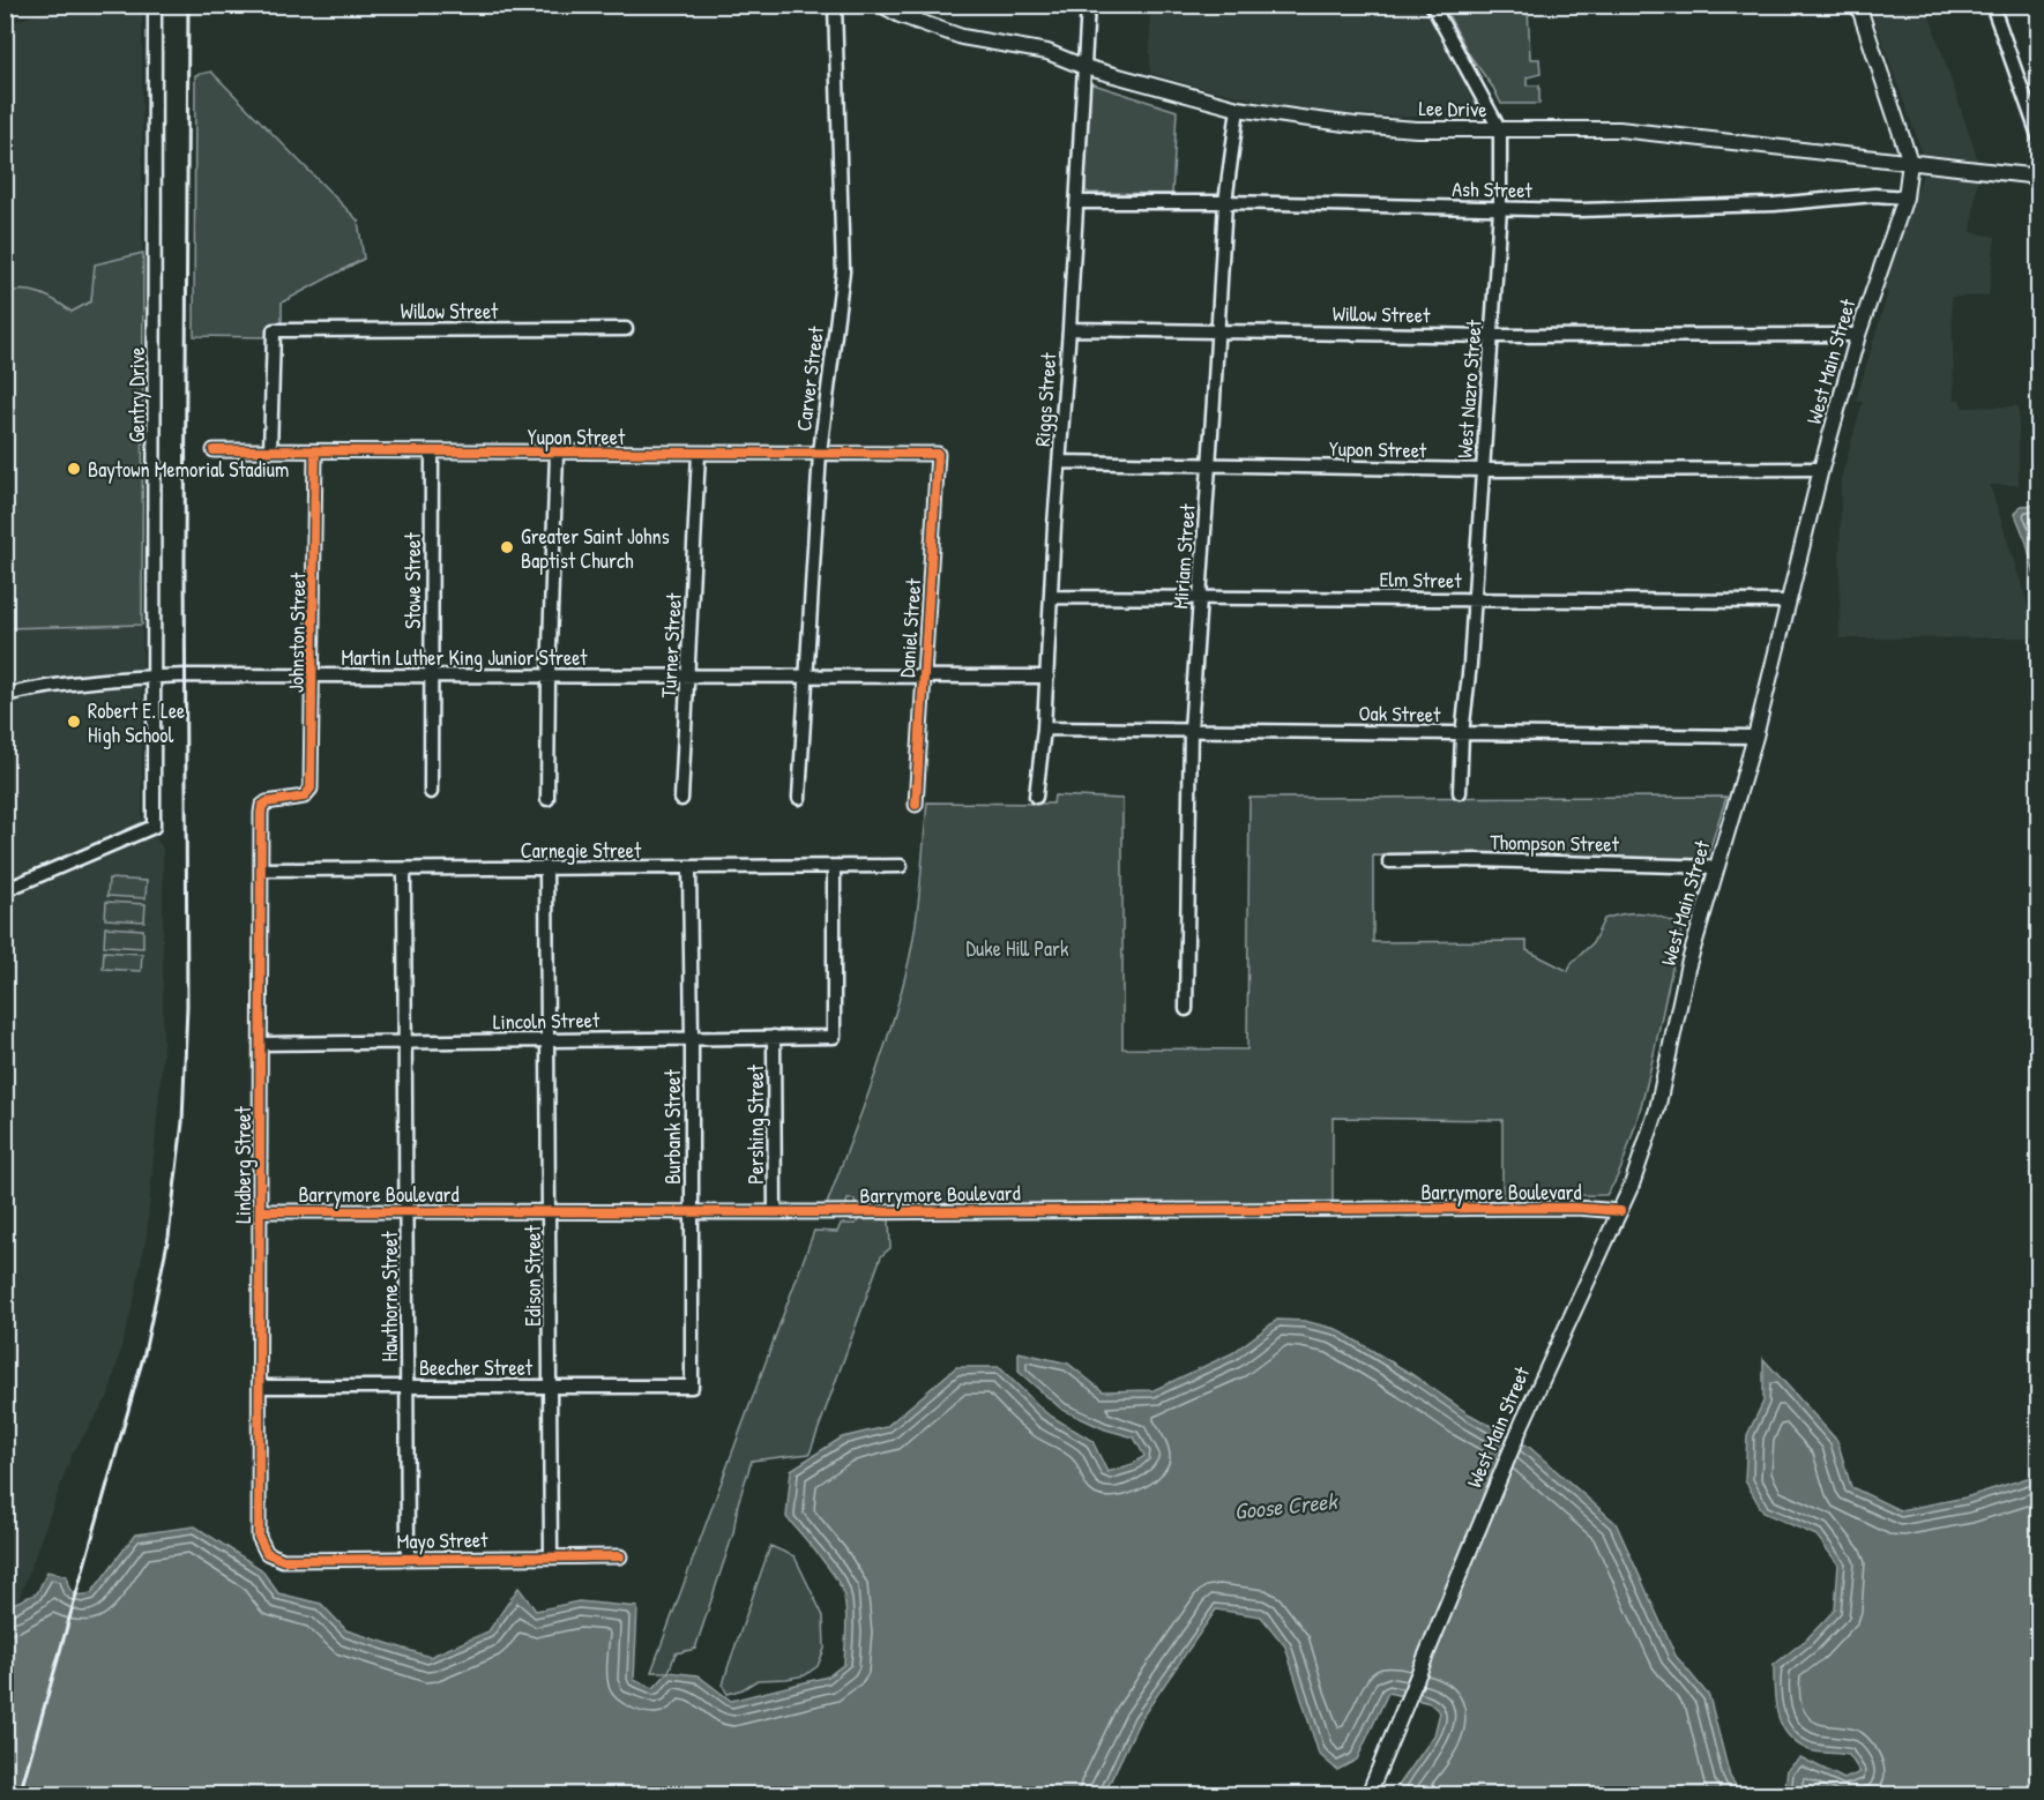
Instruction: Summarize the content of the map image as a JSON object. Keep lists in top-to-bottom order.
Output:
{
  "streets": {
    "main road": ["Lee Drive", "West Main Street"],
    "street": [
      "Ash Street",
      "Willow Street",
      "Carver Street",
      "West Nazro Street",
      "Gentry Drive",
      "Riggs Street",
      "Yupon Street",
      "Miriam Street",
      "Elm Street",
      "Stowe Street",
      "Daniel Street",
      "Johnston Street",
      "Turner Street",
      "Martin Luther King Junior Street",
      "Oak Street",
      "Thompson Street",
      "Carnegie Street",
      "Lincoln Street",
      "Pershing Street",
      "Burbank Street",
      "Lindberg Street",
      "Barrymore Boulevard",
      "Edison Street",
      "Hawthorne Street",
      "Beecher Street",
      "Mayo Street"
    ]
  },
  "crossings": [
    ["Lee Drive", "West Main Street"],
    ["Lee Drive", "West Nazro Street"],
    ["Lee Drive", "Riggs Street"],
    ["Lee Drive", "Miriam Street"],
    ["Ash Street", "West Main Street"],
    ["Ash Street", "West Nazro Street"],
    ["Ash Street", "Riggs Street"],
    ["Ash Street", "Miriam Street"],
    ["Willow Street", "West Main Street"],
    ["Willow Street", "West Nazro Street"],
    ["Willow Street", "Riggs Street"],
    ["Willow Street", "Yupon Street"],
    ["Willow Street", "Miriam Street"],
    ["West Main Street", "Yupon Street"],
    ["West Main Street", "Elm Street"],
    ["West Main Street", "Oak Street"],
    ["West Main Street", "Thompson Street"],
    ["West Main Street", "Barrymore Boulevard"],
    ["Carver Street", "Yupon Street"],
    ["Carver Street", "Martin Luther King Junior Street"],
    ["West Nazro Street", "Yupon Street"],
    ["West Nazro Street", "Elm Street"],
    ["West Nazro Street", "Oak Street"],
    ["Gentry Drive", "Martin Luther King Junior Street"],
    ["Riggs Street", "Yupon Street"],
    ["Riggs Street", "Elm Street"],
    ["Riggs Street", "Martin Luther King Junior Street"],
    ["Riggs Street", "Oak Street"],
    ["Yupon Street", "Miriam Street"],
    ["Yupon Street", "Stowe Street"],
    ["Yupon Street", "Daniel Street"],
    ["Yupon Street", "Johnston Street"],
    ["Yupon Street", "Turner Street"],
    ["Miriam Street", "Elm Street"],
    ["Miriam Street", "Oak Street"],
    ["Stowe Street", "Martin Luther King Junior Street"],
    ["Daniel Street", "Martin Luther King Junior Street"],
    ["Johnston Street", "Martin Luther King Junior Street"],
    ["Johnston Street", "Lindberg Street"],
    ["Turner Street", "Martin Luther King Junior Street"],
    ["Carnegie Street", "Lincoln Street"],
    ["Carnegie Street", "Burbank Street"],
    ["Carnegie Street", "Lindberg Street"],
    ["Carnegie Street", "Edison Street"],
    ["Carnegie Street", "Hawthorne Street"],
    ["Lincoln Street", "Pershing Street"],
    ["Lincoln Street", "Burbank Street"],
    ["Lincoln Street", "Lindberg Street"],
    ["Lincoln Street", "Edison Street"],
    ["Lincoln Street", "Hawthorne Street"],
    ["Pershing Street", "Barrymore Boulevard"],
    ["Burbank Street", "Barrymore Boulevard"],
    ["Burbank Street", "Beecher Street"],
    ["Lindberg Street", "Barrymore Boulevard"],
    ["Lindberg Street", "Beecher Street"],
    ["Lindberg Street", "Mayo Street"],
    ["Barrymore Boulevard", "Edison Street"],
    ["Barrymore Boulevard", "Hawthorne Street"],
    ["Edison Street", "Beecher Street"],
    ["Edison Street", "Mayo Street"],
    ["Hawthorne Street", "Beecher Street"],
    ["Hawthorne Street", "Mayo Street"]
  ],
  "water": ["Goose Creek"],
  "parks": ["Duke Hill Park"],
  "places": ["Baytown Memorial Stadium", "Greater Saint Johns Baptist Church", "Robert E. Lee High School"]
}
